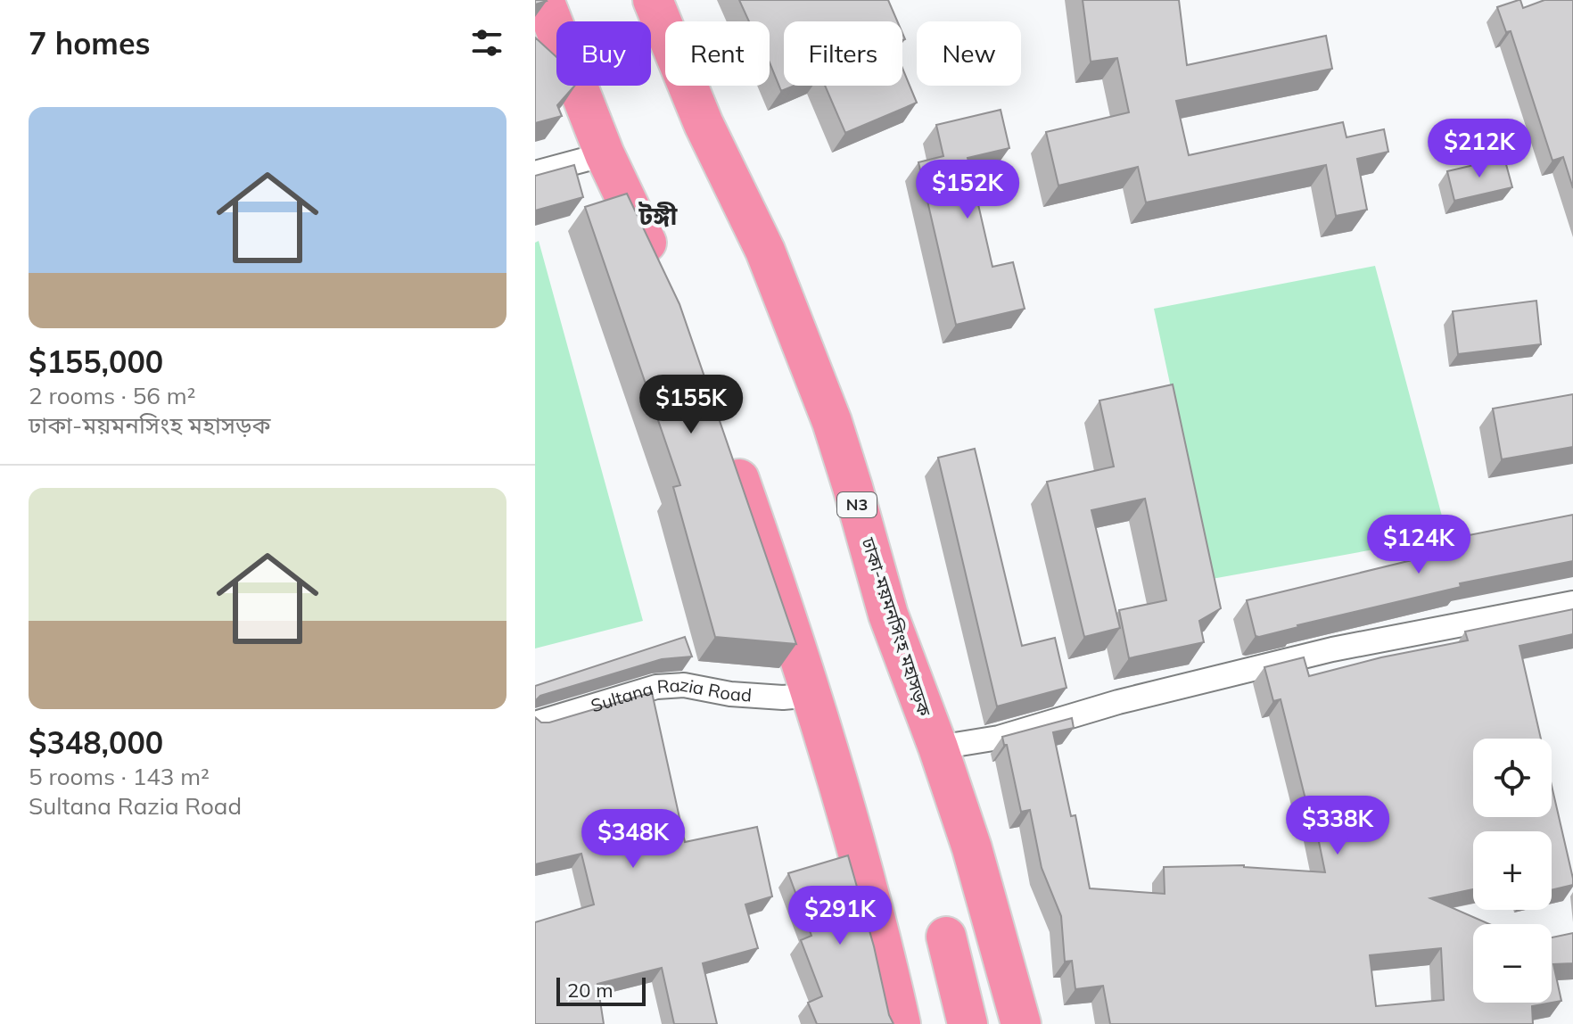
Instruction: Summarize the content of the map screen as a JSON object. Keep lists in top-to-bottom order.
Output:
{
  "streets": {
    "highway": ["N3", "ঢাকা-ময়মনসিংহ মহাসড়ক"],
    "street": ["Sultana Razia Road"]
  },
  "districts": ["টঙ্গী"],
  "scale_bar": "20 m",
  "page": {
    "heading": "7 homes",
    "chip": [
      "Buy",
      "Rent",
      "Filters",
      "New"
    ],
    "list": [
      {
        "name": "$155,000",
        "note": "2 rooms · 56 m² · ঢাকা-ময়মনসিংহ মহাসড়ক"
      },
      {
        "name": "$348,000",
        "note": "5 rooms · 143 m² · Sultana Razia Road"
      }
    ],
    "price": [
      "$212K",
      "$152K",
      "$155K",
      "$124K",
      "$338K",
      "$348K",
      "$291K"
    ],
    "map_buttons": ["+", "−"],
    "scale": "20 m"
  }
}
